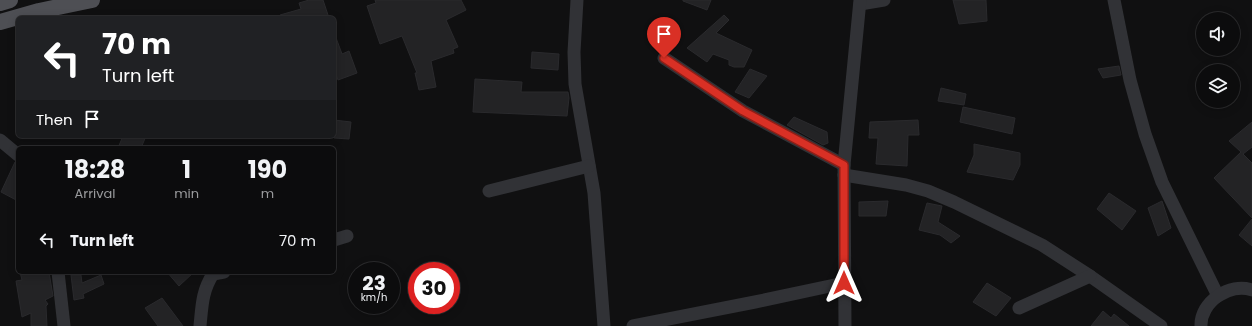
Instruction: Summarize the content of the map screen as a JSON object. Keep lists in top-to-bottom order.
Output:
{
  "page": {
    "turn": ["70 m", "Turn left"],
    "then": "Then",
    "eta": [
      "18:28",
      "Arrival",
      "1",
      "min",
      "190",
      "m"
    ],
    "list": [
      {
        "name": "Turn left",
        "value": "70 m"
      }
    ],
    "speed": "23 km/h",
    "limit": "30"
  }
}
